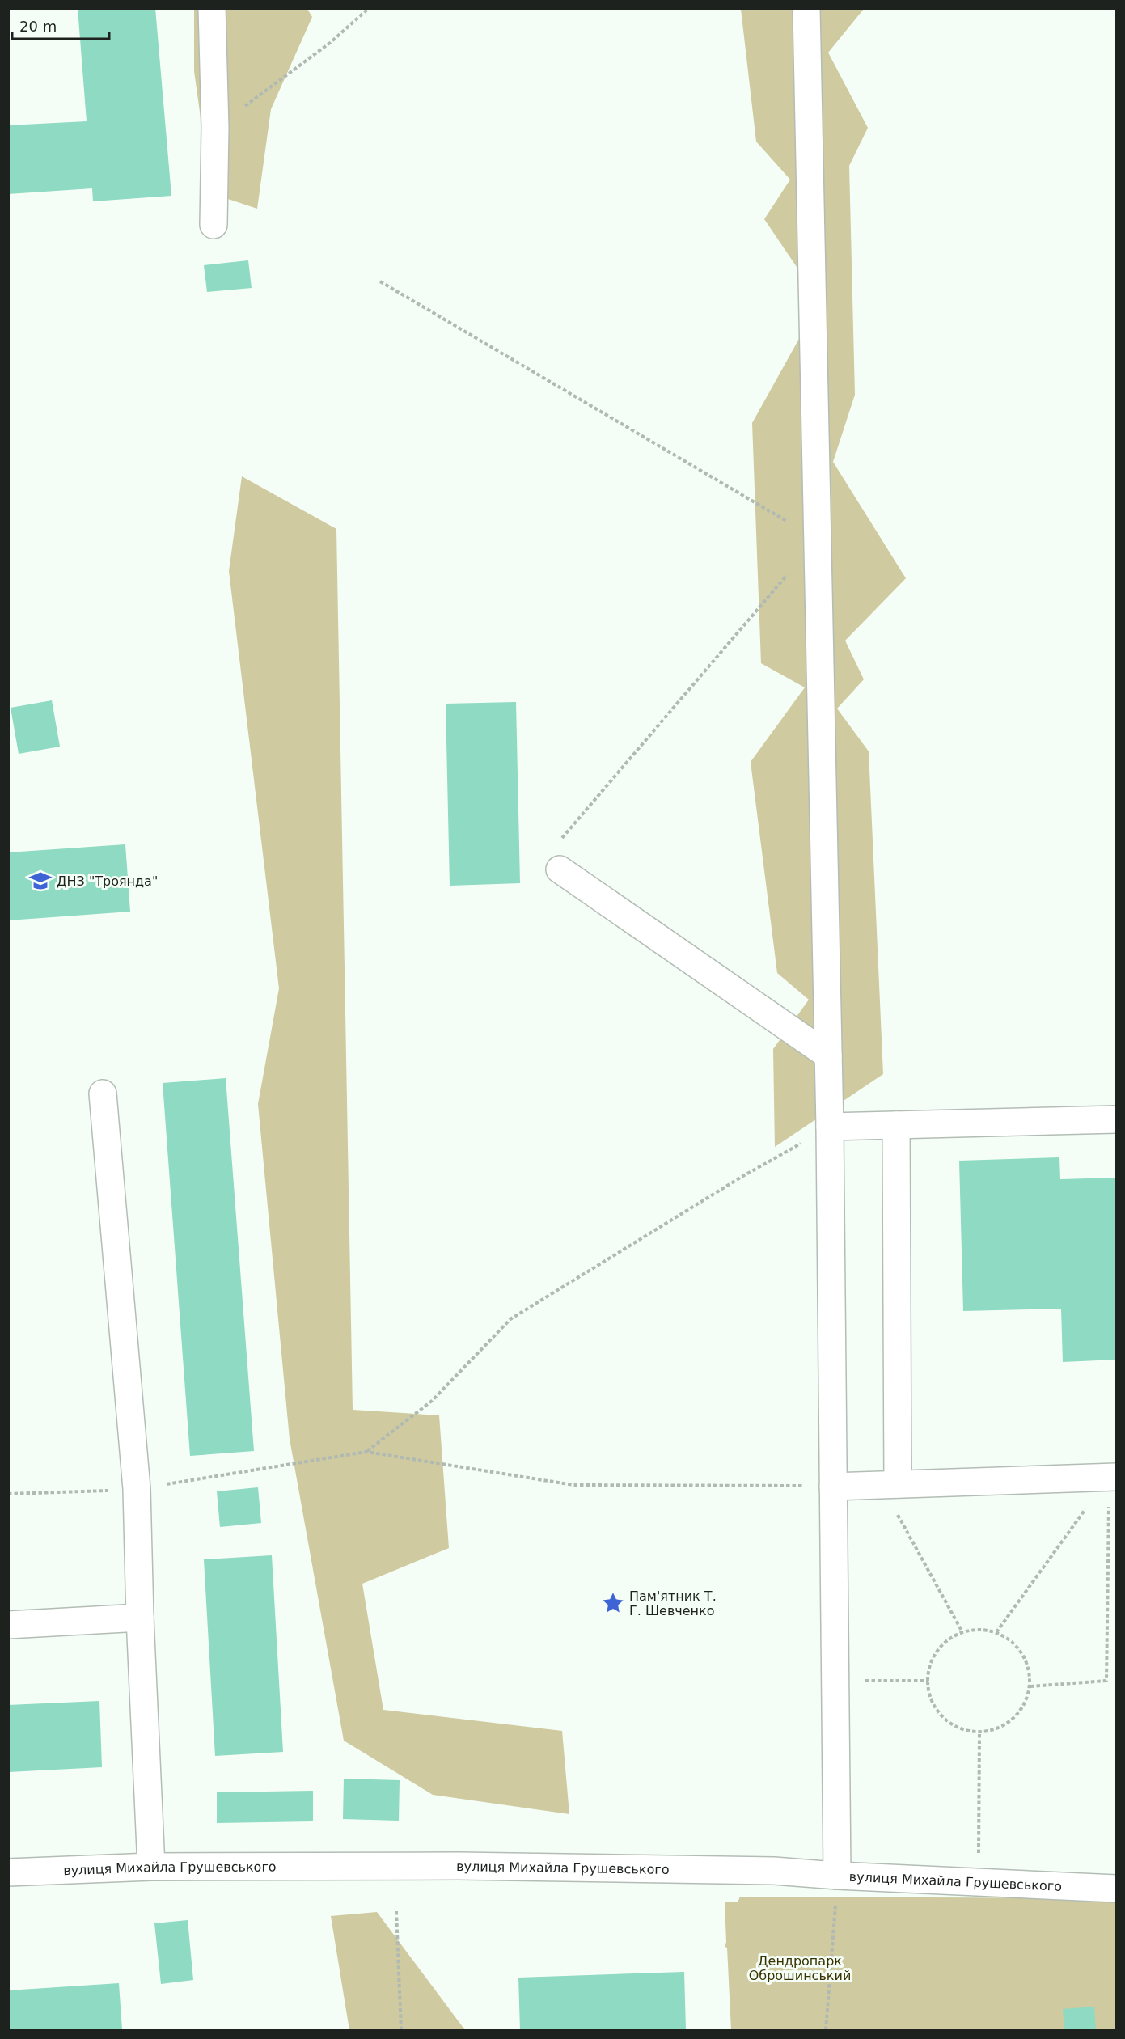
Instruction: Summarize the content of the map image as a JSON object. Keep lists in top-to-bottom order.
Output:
{
  "streets": {
    "street": ["вулиця Михайла Грушевського"]
  },
  "parks": ["Дендропарк Оброшинський"],
  "places": {
    "school or university": ["ДНЗ \"Троянда\""],
    "place": ["Пам'ятник Т. Г. Шевченко"]
  },
  "scale_bar": "20 m"
}
